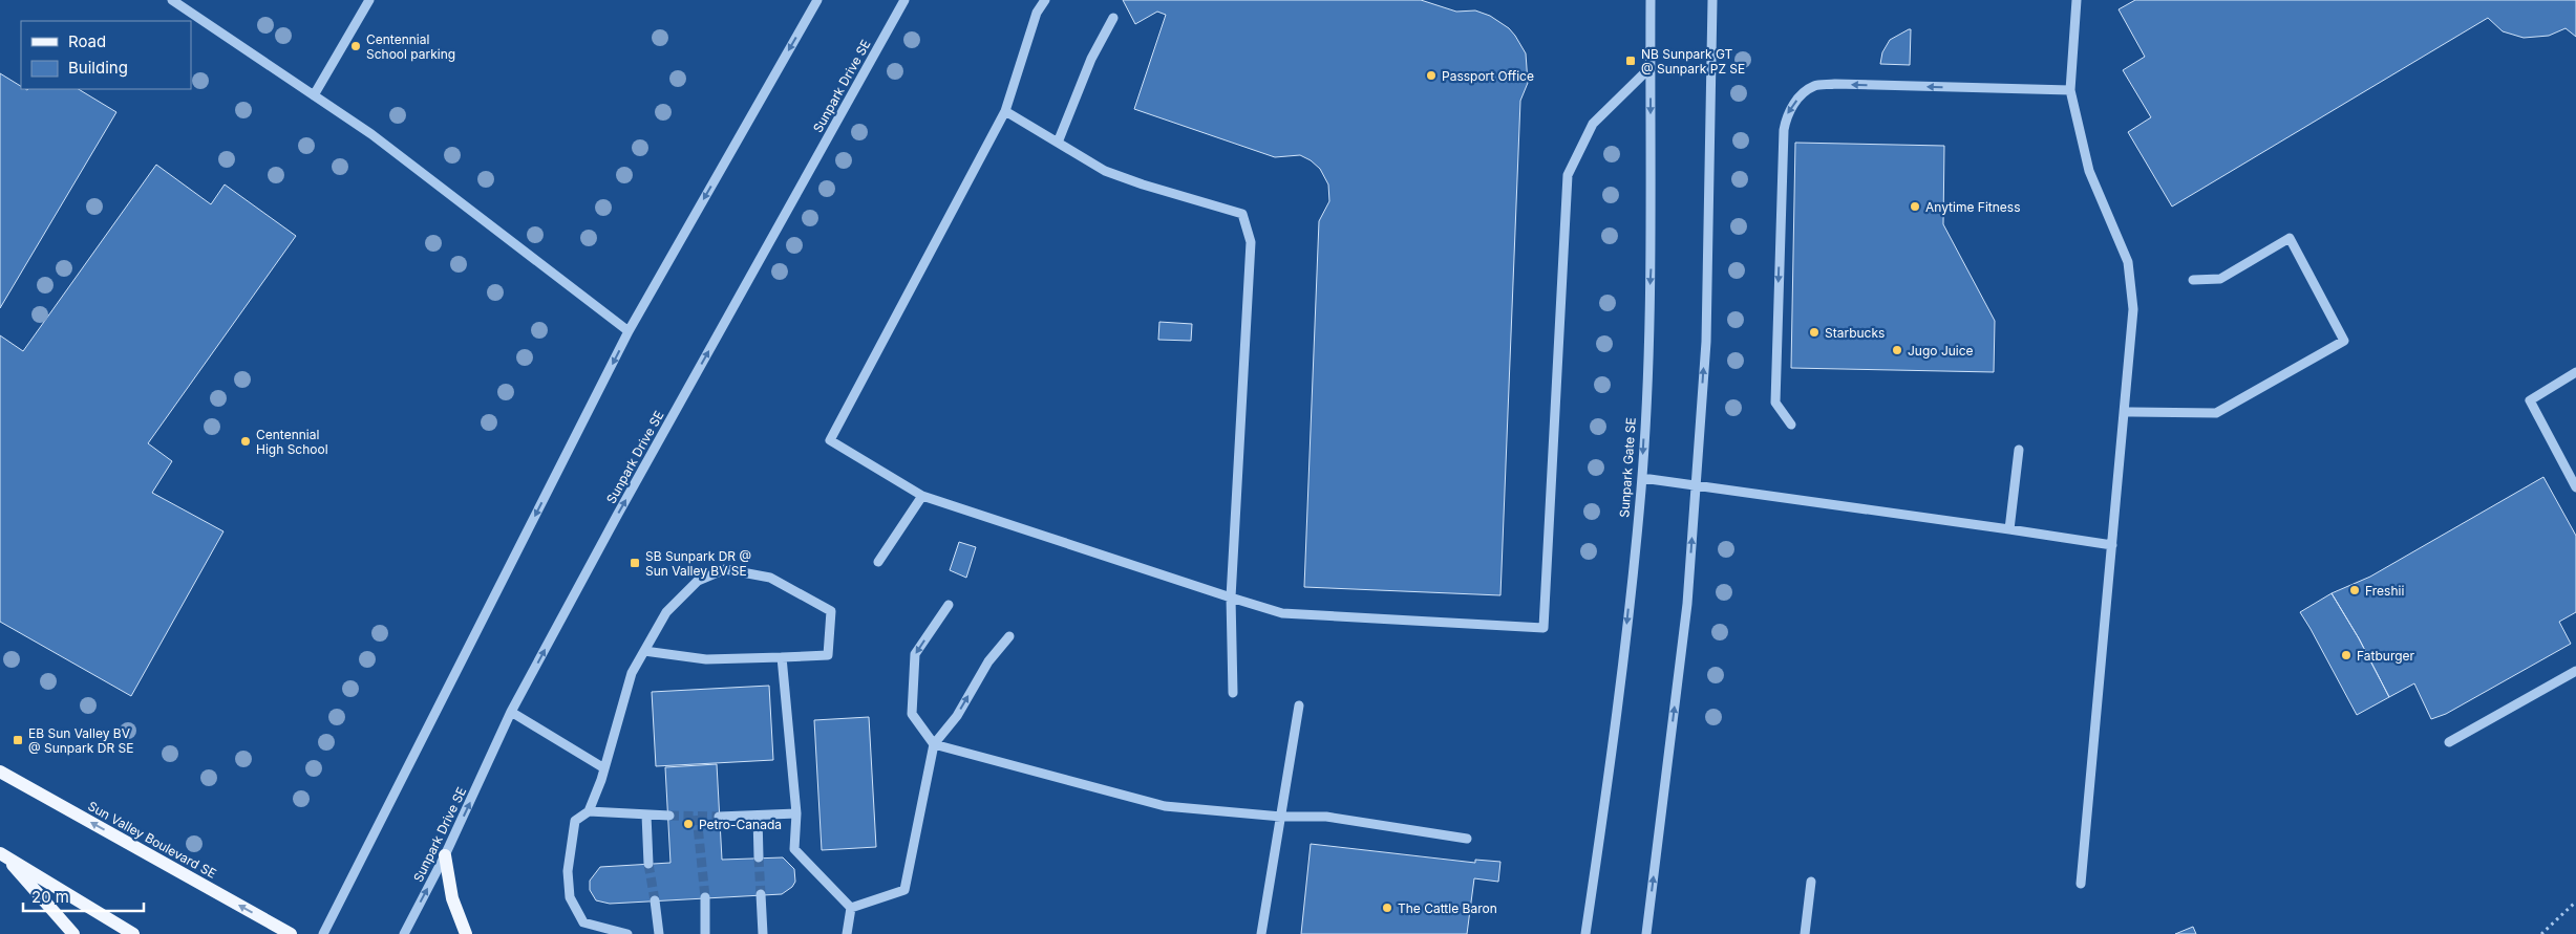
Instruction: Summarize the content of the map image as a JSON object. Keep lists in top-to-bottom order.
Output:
{
  "streets": {
    "main road": ["Sun Valley Boulevard SE"],
    "street": ["Sunpark Drive SE", "Sunpark Gate SE"]
  },
  "places": {
    "other": [
      "Centennial School parking",
      "Passport Office",
      "Anytime Fitness",
      "Starbucks",
      "Jugo Juice",
      "Centennial High School",
      "Freshii",
      "Fatburger",
      "Petro-Canada",
      "The Cattle Baron"
    ],
    "transit": ["NB Sunpark GT @ Sunpark PZ SE", "SB Sunpark DR @ Sun Valley BV SE", "EB Sun Valley BV @ Sunpark DR SE"]
  },
  "legend": ["Road", "Building"],
  "scale_bar": "20 m"
}
